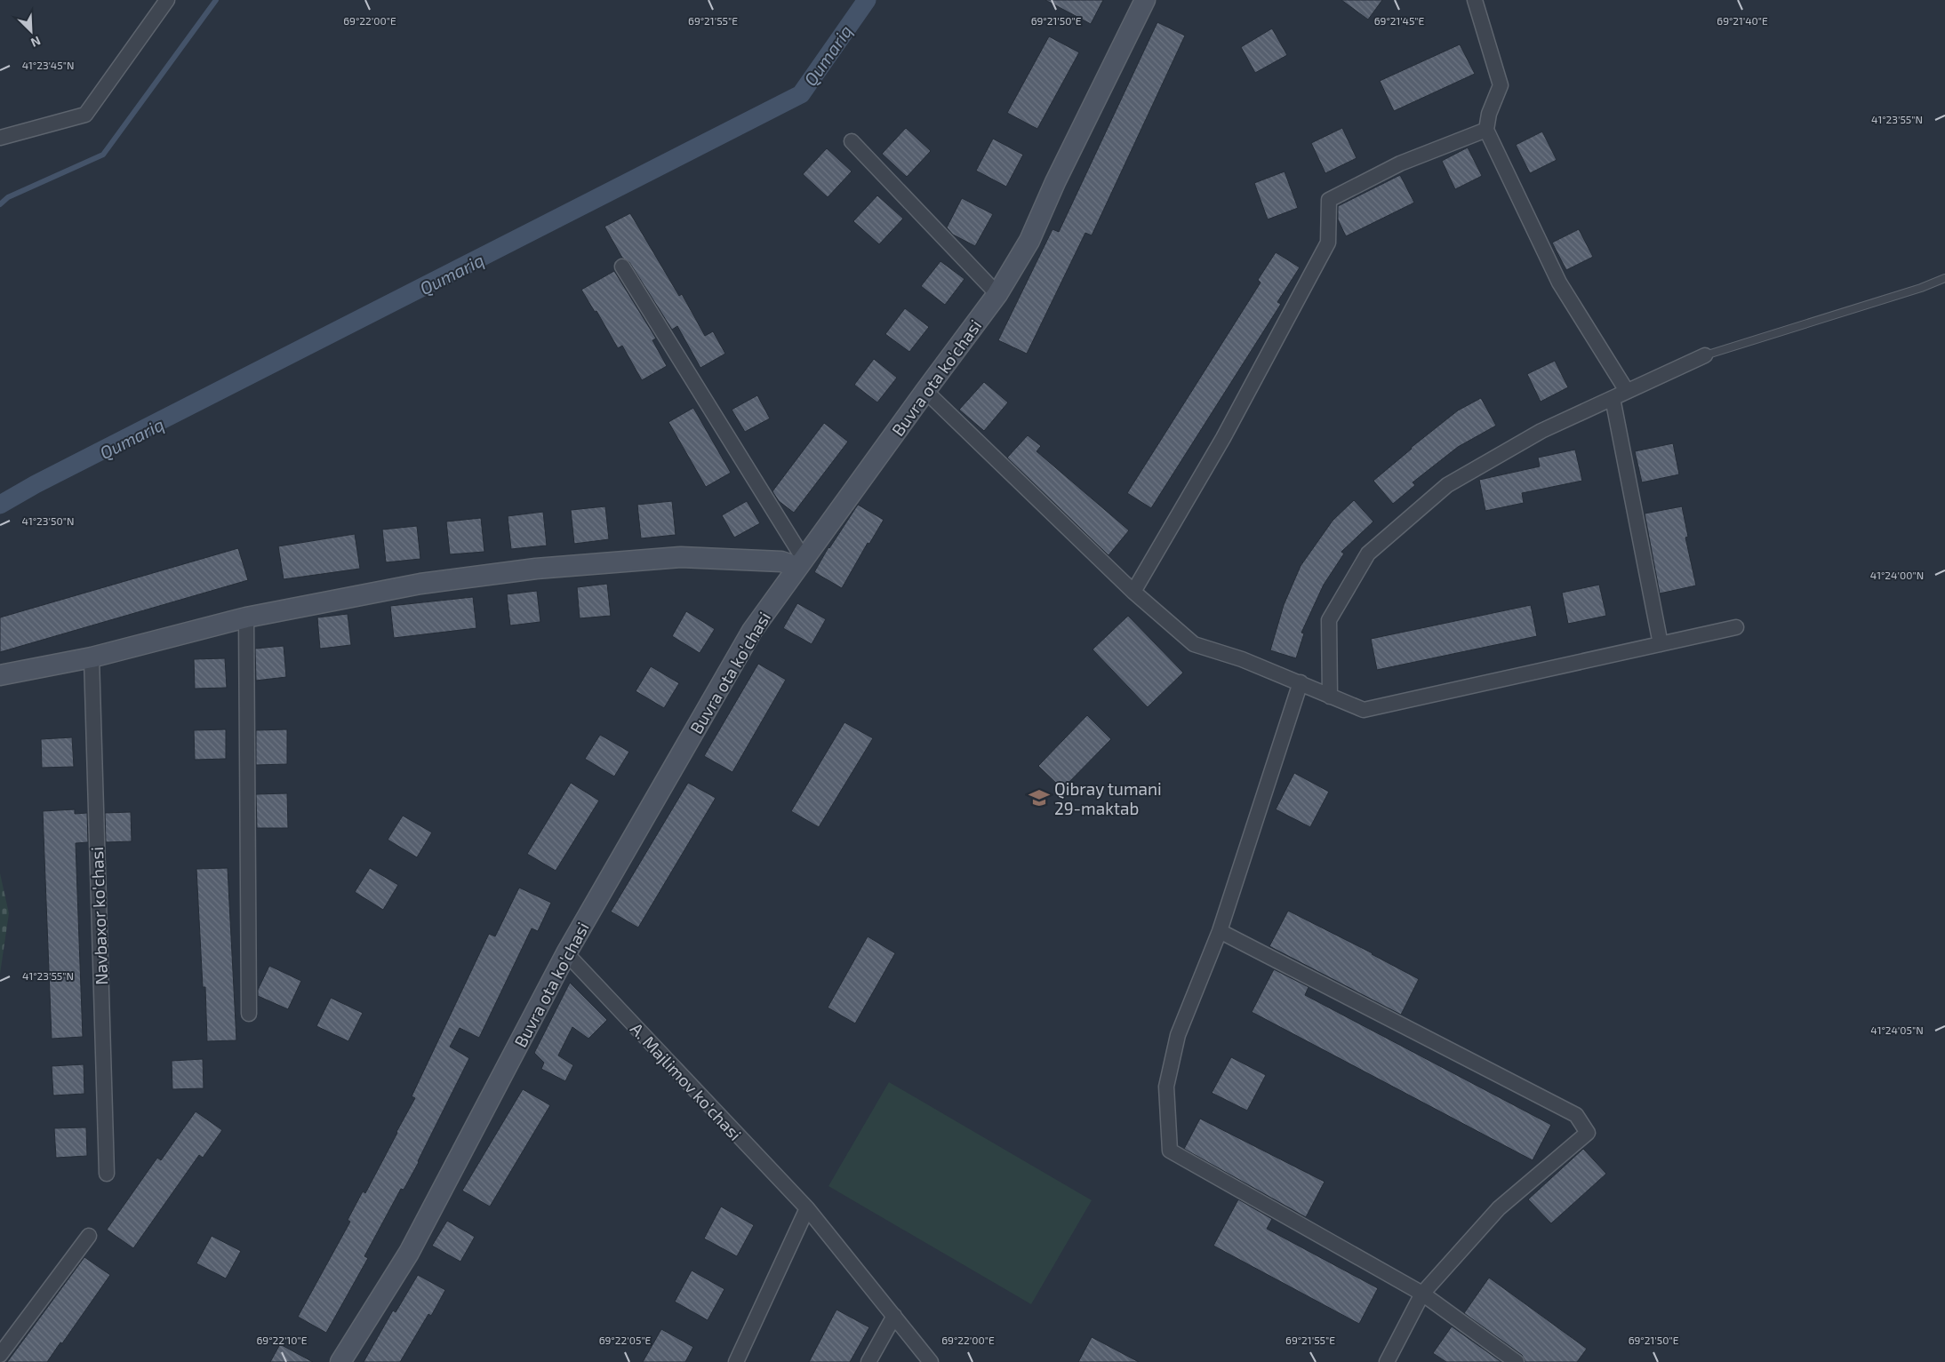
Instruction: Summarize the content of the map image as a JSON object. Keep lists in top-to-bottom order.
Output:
{
  "streets": {
    "main road": ["Buvra ota ko'chasi"],
    "street": ["Navbaxor ko'chasi", "A. Majlimov ko'chasi"]
  },
  "crossings": [
    ["Buvra ota ko'chasi", "A. Majlimov ko'chasi"]
  ],
  "water": ["Qumariq"],
  "places": {
    "school or university": ["Qibray tumani 29-maktab"]
  },
  "north": "bottom right",
  "coordinates": [
    "69°22'00\"E",
    "69°21'55\"E",
    "69°21'50\"E",
    "69°21'45\"E",
    "69°21'40\"E",
    "41°23'45\"N",
    "41°23'55\"N",
    "41°23'50\"N",
    "41°24'00\"N",
    "41°24'05\"N",
    "69°22'10\"E",
    "69°22'05\"E"
  ]
}
